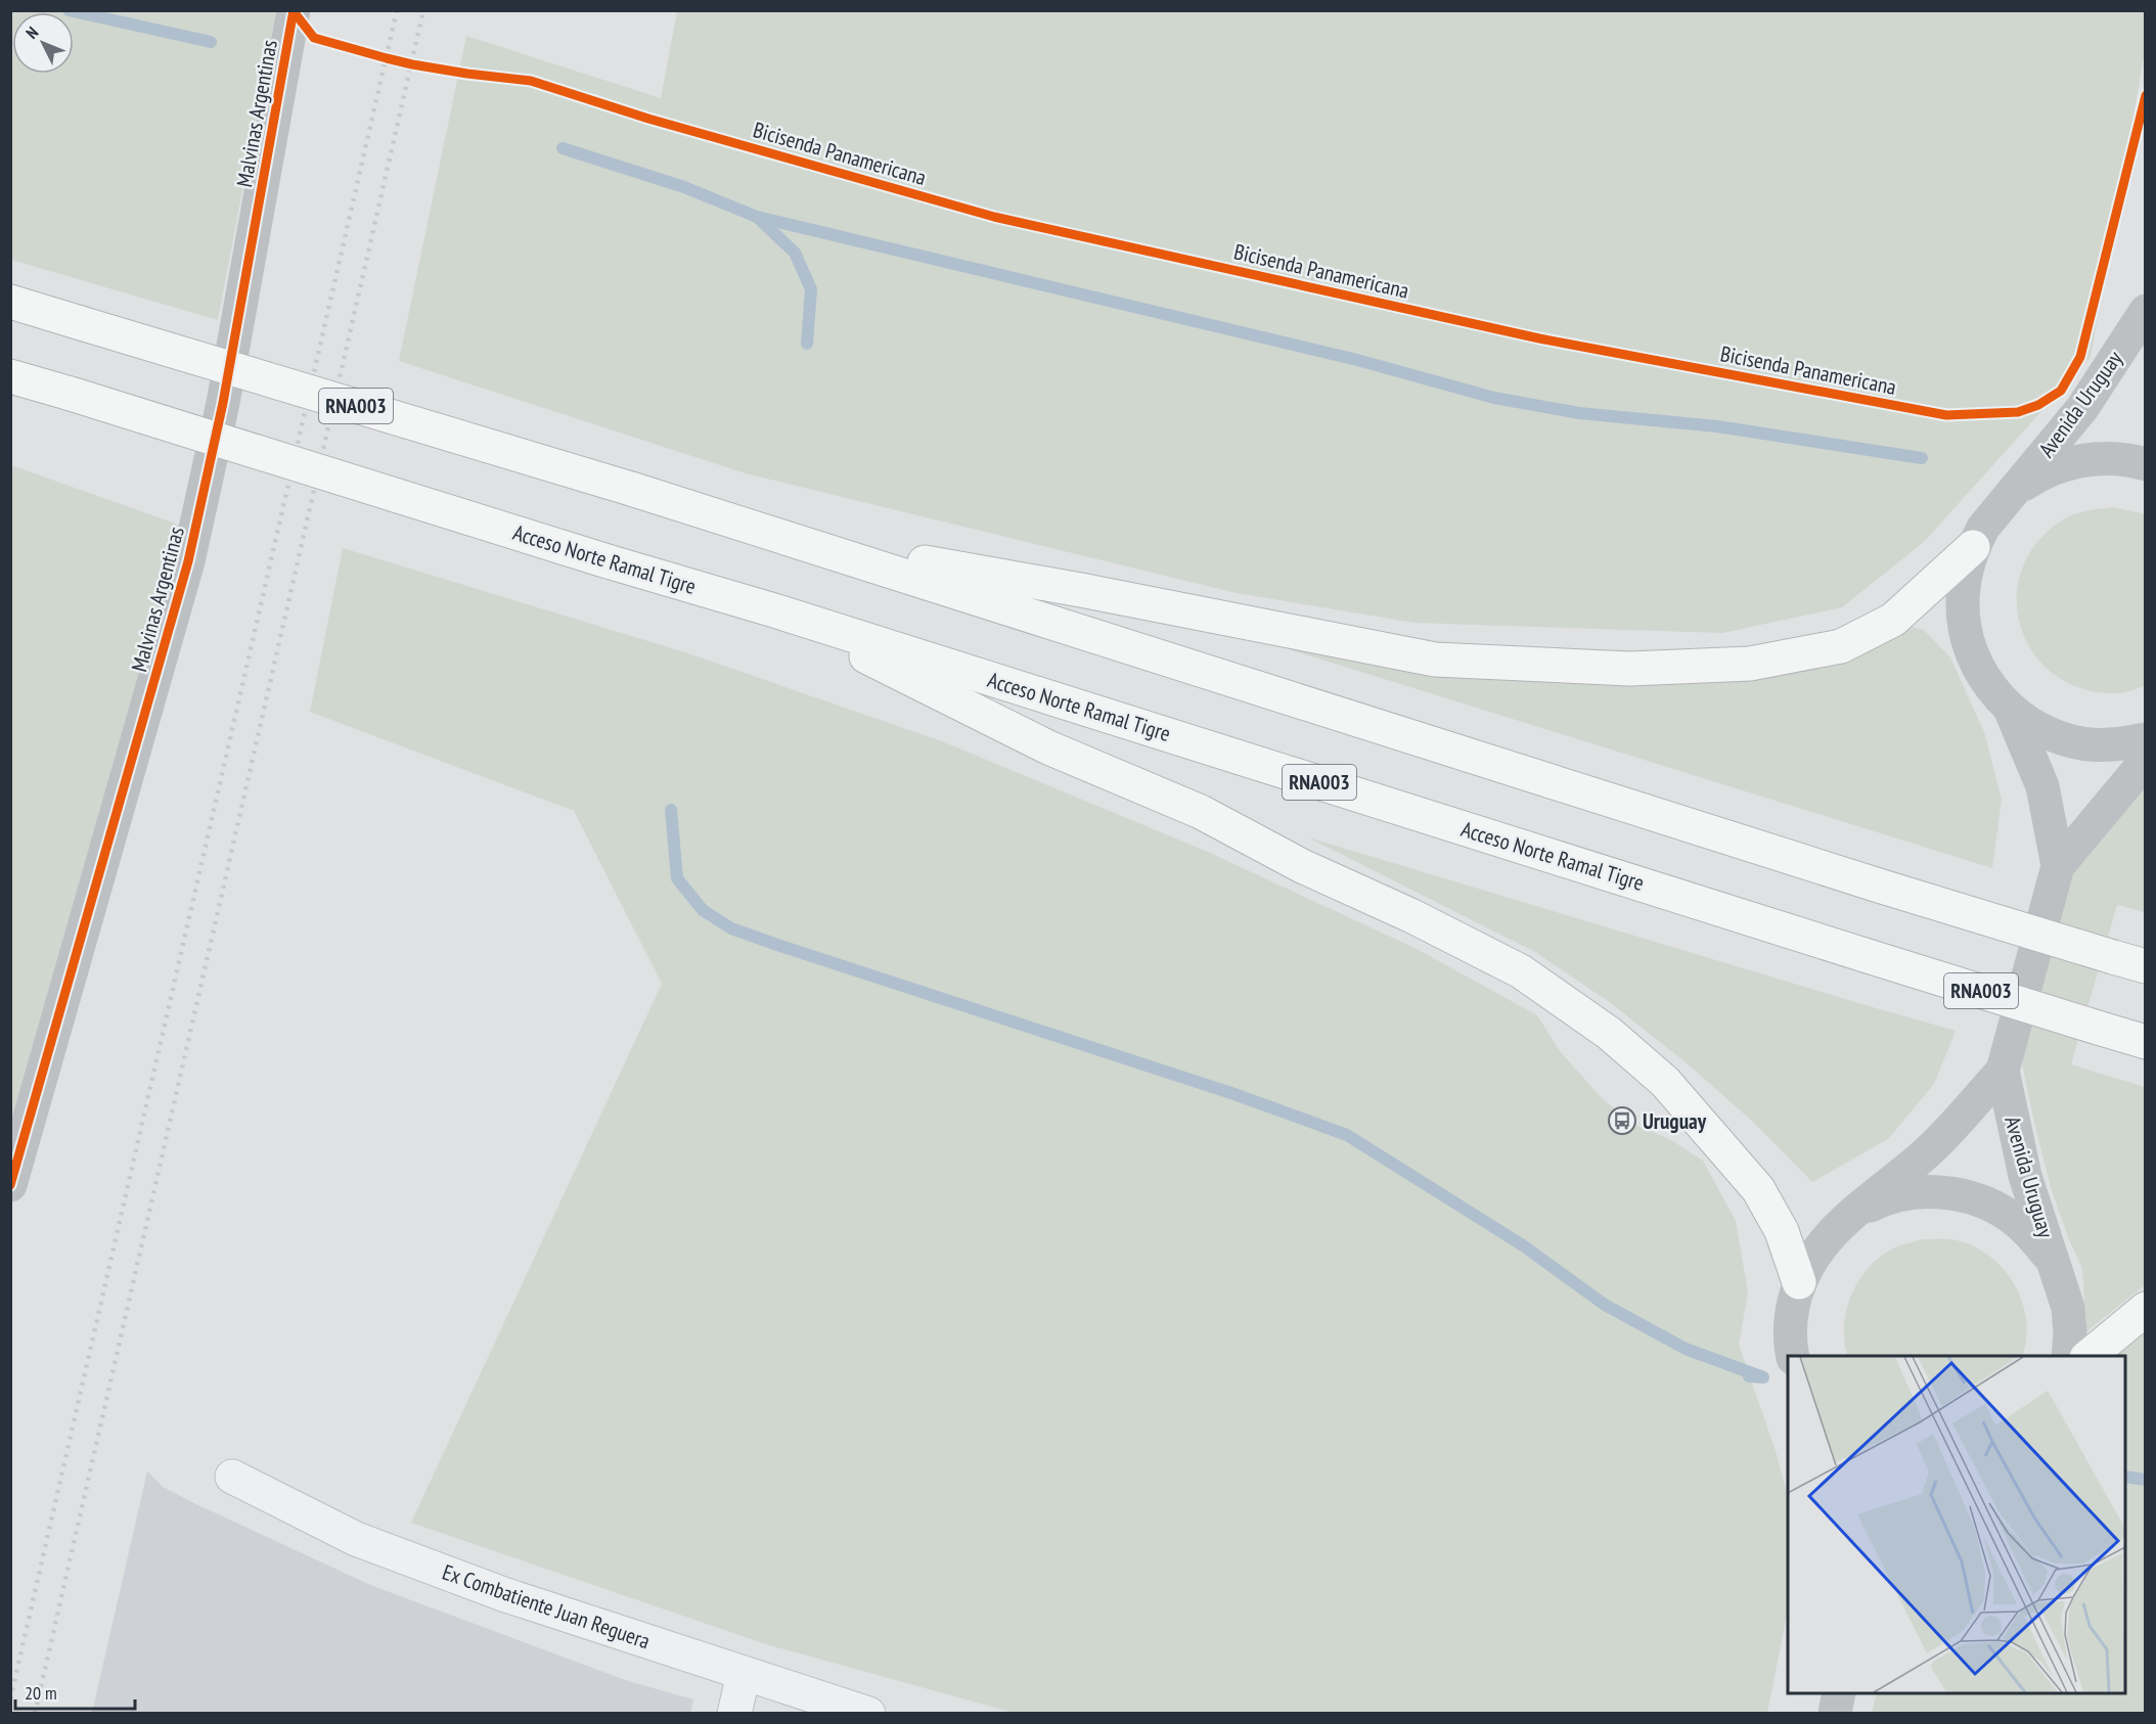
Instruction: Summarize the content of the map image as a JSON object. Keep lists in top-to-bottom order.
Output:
{
  "streets": {
    "highway": ["RNA003", "Acceso Norte Ramal Tigre"],
    "main road": ["Malvinas Argentinas", "Avenida Uruguay"],
    "street": ["Ex Combatiente Juan Reguera"],
    "cycle path": ["Bicisenda Panamericana"]
  },
  "places": {
    "bus stop": ["Uruguay"]
  },
  "scale_bar": "20 m",
  "north": "top left"
}
